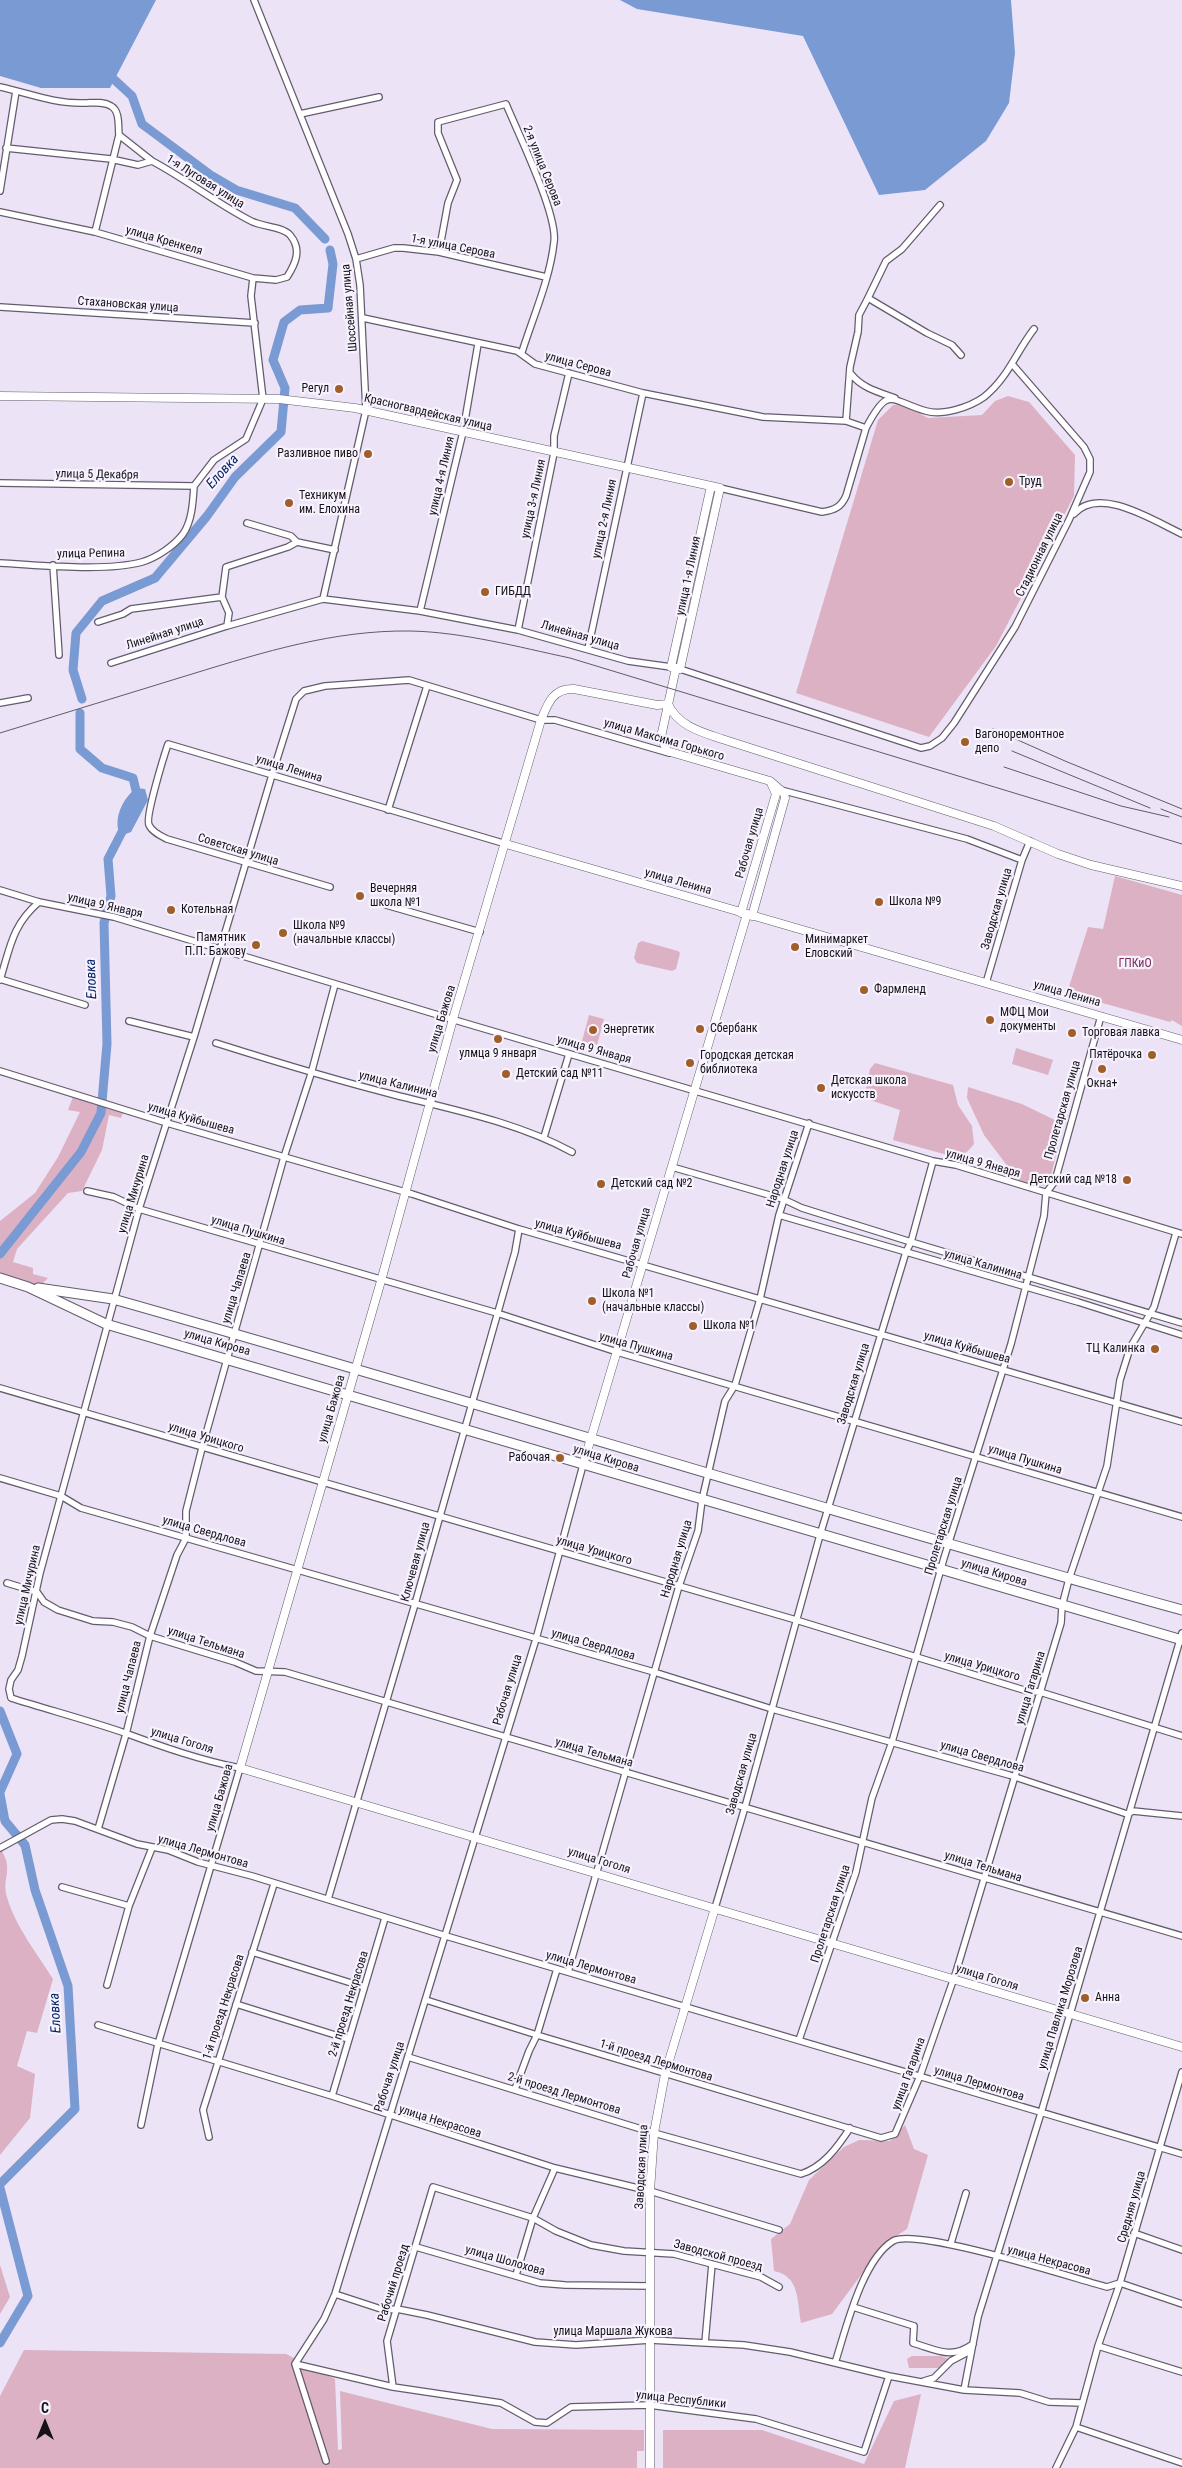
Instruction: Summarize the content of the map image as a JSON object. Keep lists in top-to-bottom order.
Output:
{
  "streets": {
    "main road": ["улица Кирова"],
    "street": [
      "2-я улица Серова",
      "1-я Луговая улица",
      "улица Кренкеля",
      "1-я улица Серова",
      "Стахановская улица",
      "Шоссейная улица",
      "улица Серова",
      "Красногвардейская улица",
      "улица 5 Декабря",
      "улица 4-я Линия",
      "улица 3-я Линия",
      "улица 2-я Линия",
      "улица Репина",
      "Стадионная улица",
      "улица 1-я Линия",
      "Линейная улица",
      "улица Максима Горького",
      "улица Ленина",
      "Рабочая улица",
      "Советская улица",
      "улица 9 Января",
      "Заводская улица",
      "улица Бажова",
      "улица Калинина",
      "Пролетарская улица",
      "улица Куйбышева",
      "Народная улица",
      "улица Мичурина",
      "улица Пушкина",
      "улица Чапаева",
      "улица Урицкого",
      "улица Свердлова",
      "Ключевая улица",
      "улица Тельмана",
      "улица Гагарина",
      "улица Гоголя",
      "улица Лермонтова",
      "2-й проезд Некрасова",
      "1-й проезд Некрасова",
      "улица Павлика Морозова",
      "1-й проезд Лермонтова",
      "2-й проезд Лермонтова",
      "улица Некрасова",
      "Средняя улица",
      "Заводской проезд",
      "улица Шолохова",
      "Рабочий проезд",
      "улица Маршала Жукова",
      "улица Республики"
    ]
  },
  "crossings": [
    ["2-я улица Серова", "1-я улица Серова"],
    ["2-я улица Серова", "улица Серова"],
    ["1-я Луговая улица", "улица Кренкеля"],
    ["1-я улица Серова", "Шоссейная улица"],
    ["Шоссейная улица", "улица Серова"],
    ["Шоссейная улица", "Красногвардейская улица"],
    ["Шоссейная улица", "Линейная улица"],
    ["улица Серова", "Красногвардейская улица"],
    ["улица Серова", "улица 4-я Линия"],
    ["улица Серова", "улица 3-я Линия"],
    ["улица Серова", "улица 2-я Линия"],
    ["Красногвардейская улица", "улица 4-я Линия"],
    ["Красногвардейская улица", "улица 3-я Линия"],
    ["Красногвардейская улица", "улица 2-я Линия"],
    ["Красногвардейская улица", "улица 1-я Линия"],
    ["улица 5 Декабря", "улица Репина"],
    ["улица 4-я Линия", "Линейная улица"],
    ["улица 3-я Линия", "Линейная улица"],
    ["улица 2-я Линия", "Линейная улица"],
    ["Стадионная улица", "Линейная улица"],
    ["улица 1-я Линия", "Линейная улица"],
    ["улица 1-я Линия", "улица Максима Горького"],
    ["улица 1-я Линия", "улица Бажова"],
    ["улица Максима Горького", "Рабочая улица"],
    ["улица Максима Горького", "Заводская улица"],
    ["улица Максима Горького", "улица Бажова"],
    ["улица Максима Горького", "улица Мичурина"],
    ["улица Ленина", "Рабочая улица"],
    ["улица Ленина", "Советская улица"],
    ["улица Ленина", "Заводская улица"],
    ["улица Ленина", "улица Бажова"],
    ["улица Ленина", "Пролетарская улица"],
    ["улица Ленина", "улица Мичурина"],
    ["Рабочая улица", "улица 9 Января"],
    ["Рабочая улица", "улица Калинина"],
    ["Рабочая улица", "улица Куйбышева"],
    ["Рабочая улица", "улица Пушкина"],
    ["Рабочая улица", "улица Кирова"],
    ["Рабочая улица", "улица Урицкого"],
    ["Рабочая улица", "улица Свердлова"],
    ["Рабочая улица", "улица Тельмана"],
    ["Рабочая улица", "улица Гоголя"],
    ["Рабочая улица", "улица Лермонтова"],
    ["Рабочая улица", "1-й проезд Лермонтова"],
    ["Рабочая улица", "2-й проезд Лермонтова"],
    ["Рабочая улица", "улица Некрасова"],
    ["Рабочая улица", "улица Маршала Жукова"],
    ["Рабочая улица", "улица Республики"],
    ["Советская улица", "улица Мичурина"],
    ["улица 9 Января", "Заводская улица"],
    ["улица 9 Января", "улица Бажова"],
    ["улица 9 Января", "Пролетарская улица"],
    ["улица 9 Января", "Народная улица"],
    ["улица 9 Января", "улица Мичурина"],
    ["улица 9 Января", "улица Чапаева"],
    ["улица 9 Января", "улица Гагарина"],
    ["Заводская улица", "улица Калинина"],
    ["Заводская улица", "улица Куйбышева"],
    ["Заводская улица", "улица Пушкина"],
    ["Заводская улица", "улица Кирова"],
    ["Заводская улица", "улица Урицкого"],
    ["Заводская улица", "улица Свердлова"],
    ["Заводская улица", "улица Тельмана"],
    ["Заводская улица", "улица Гоголя"],
    ["Заводская улица", "улица Лермонтова"],
    ["Заводская улица", "1-й проезд Лермонтова"],
    ["Заводская улица", "2-й проезд Лермонтова"],
    ["Заводская улица", "улица Некрасова"],
    ["Заводская улица", "Заводской проезд"],
    ["Заводская улица", "улица Шолохова"],
    ["Заводская улица", "улица Маршала Жукова"],
    ["Заводская улица", "улица Республики"],
    ["улица Бажова", "улица Калинина"],
    ["улица Бажова", "улица Куйбышева"],
    ["улица Бажова", "улица Пушкина"],
    ["улица Бажова", "улица Кирова"],
    ["улица Бажова", "улица Урицкого"],
    ["улица Бажова", "улица Свердлова"],
    ["улица Бажова", "улица Тельмана"],
    ["улица Бажова", "улица Гоголя"],
    ["улица Бажова", "улица Лермонтова"],
    ["улица Бажова", "улица Некрасова"],
    ["улица Калинина", "Пролетарская улица"],
    ["улица Калинина", "Народная улица"],
    ["улица Калинина", "улица Чапаева"],
    ["улица Калинина", "улица Гагарина"],
    ["Пролетарская улица", "улица Куйбышева"],
    ["Пролетарская улица", "улица Пушкина"],
    ["Пролетарская улица", "улица Кирова"],
    ["Пролетарская улица", "улица Урицкого"],
    ["Пролетарская улица", "улица Свердлова"],
    ["Пролетарская улица", "улица Тельмана"],
    ["Пролетарская улица", "улица Гоголя"],
    ["Пролетарская улица", "улица Лермонтова"],
    ["улица Куйбышева", "Народная улица"],
    ["улица Куйбышева", "улица Мичурина"],
    ["улица Куйбышева", "улица Чапаева"],
    ["улица Куйбышева", "Ключевая улица"],
    ["улица Куйбышева", "улица Гагарина"],
    ["Народная улица", "улица Пушкина"],
    ["Народная улица", "улица Кирова"],
    ["Народная улица", "улица Урицкого"],
    ["Народная улица", "улица Свердлова"],
    ["Народная улица", "улица Тельмана"],
    ["Народная улица", "улица Гоголя"],
    ["Народная улица", "улица Лермонтова"],
    ["улица Мичурина", "улица Пушкина"],
    ["улица Мичурина", "улица Кирова"],
    ["улица Мичурина", "улица Урицкого"],
    ["улица Мичурина", "улица Свердлова"],
    ["улица Мичурина", "улица Тельмана"],
    ["улица Мичурина", "улица Гоголя"],
    ["улица Пушкина", "улица Чапаева"],
    ["улица Пушкина", "Ключевая улица"],
    ["улица Пушкина", "улица Гагарина"],
    ["улица Чапаева", "улица Кирова"],
    ["улица Чапаева", "улица Урицкого"],
    ["улица Чапаева", "улица Свердлова"],
    ["улица Чапаева", "улица Тельмана"],
    ["улица Чапаева", "улица Гоголя"],
    ["улица Чапаева", "улица Лермонтова"],
    ["улица Кирова", "Ключевая улица"],
    ["улица Кирова", "улица Гагарина"],
    ["улица Кирова", "улица Павлика Морозова"],
    ["улица Урицкого", "Ключевая улица"],
    ["улица Урицкого", "улица Гагарина"],
    ["улица Урицкого", "улица Павлика Морозова"],
    ["улица Свердлова", "Ключевая улица"],
    ["улица Свердлова", "улица Гагарина"],
    ["улица Свердлова", "улица Павлика Морозова"],
    ["Ключевая улица", "улица Тельмана"],
    ["Ключевая улица", "улица Гоголя"],
    ["Ключевая улица", "улица Лермонтова"],
    ["улица Тельмана", "улица Гагарина"],
    ["улица Тельмана", "улица Павлика Морозова"],
    ["улица Гагарина", "улица Гоголя"],
    ["улица Гагарина", "улица Лермонтова"],
    ["улица Гагарина", "1-й проезд Лермонтова"],
    ["улица Гоголя", "улица Павлика Морозова"],
    ["улица Лермонтова", "2-й проезд Некрасова"],
    ["улица Лермонтова", "1-й проезд Некрасова"],
    ["улица Лермонтова", "улица Павлика Морозова"],
    ["улица Лермонтова", "Средняя улица"],
    ["2-й проезд Некрасова", "улица Некрасова"],
    ["1-й проезд Некрасова", "улица Некрасова"],
    ["улица Павлика Морозова", "улица Некрасова"],
    ["улица Павлика Морозова", "улица Маршала Жукова"],
    ["1-й проезд Лермонтова", "2-й проезд Лермонтова"],
    ["улица Некрасова", "Средняя улица"],
    ["Средняя улица", "улица Маршала Жукова"],
    ["Заводской проезд", "Рабочий проезд"],
    ["улица Шолохова", "Рабочий проезд"],
    ["Рабочий проезд", "улица Маршала Жукова"],
    ["Рабочий проезд", "улица Республики"],
    ["улица Маршала Жукова", "улица Республики"]
  ],
  "water": ["Еловка"],
  "parks": ["ГПКиО"],
  "places": [
    "Регул",
    "Разливное пиво",
    "Труд",
    "Техникум им. Елохина",
    "ГИБДД",
    "Вагоноремонтное депо",
    "Вечерняя школа №1",
    "Школа №9",
    "Котельная",
    "Школа №9 (начальные классы)",
    "Памятник П.П. Бажову",
    "Минимаркет Еловский",
    "Фармленд",
    "МФЦ Мои документы",
    "Сбербанк",
    "Энергетик",
    "Торговая лавка",
    "улмца 9 января",
    "Пятёрочка",
    "Городская детская библиотека",
    "Окна+",
    "Детский сад №11",
    "Детская школа искусств",
    "Детский сад №18",
    "Детский сад №2",
    "Школа №1 (начальные классы)",
    "Школа №1",
    "ТЦ Калинка",
    "Рабочая",
    "Анна"
  ],
  "north": "top"
}
